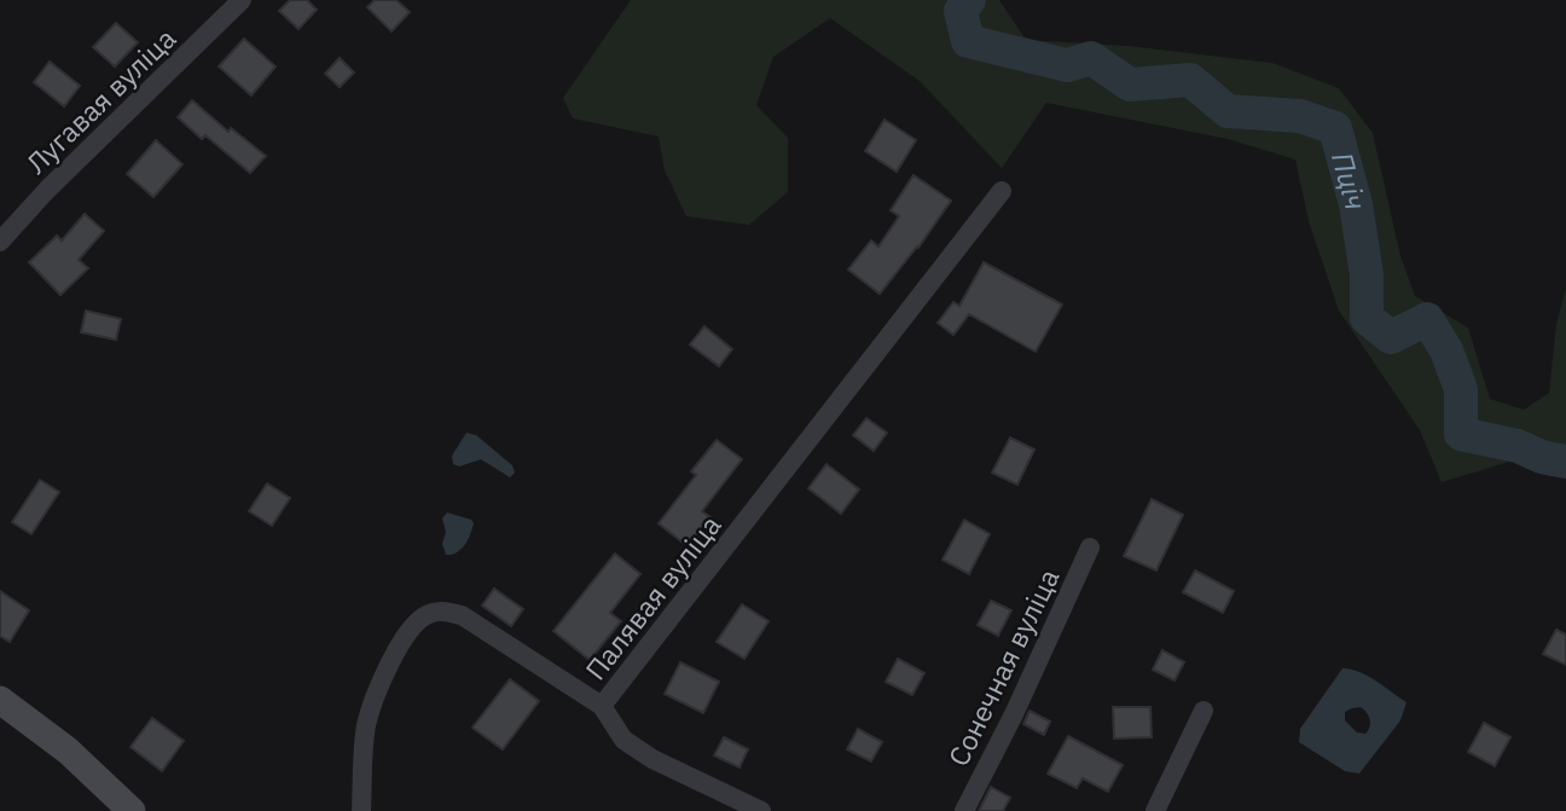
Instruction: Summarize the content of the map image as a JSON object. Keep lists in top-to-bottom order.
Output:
{
  "streets": {
    "street": ["Лугавая вуліца", "Палявая вуліца", "Сонечная вуліца"]
  },
  "water": ["Пціч"]
}
